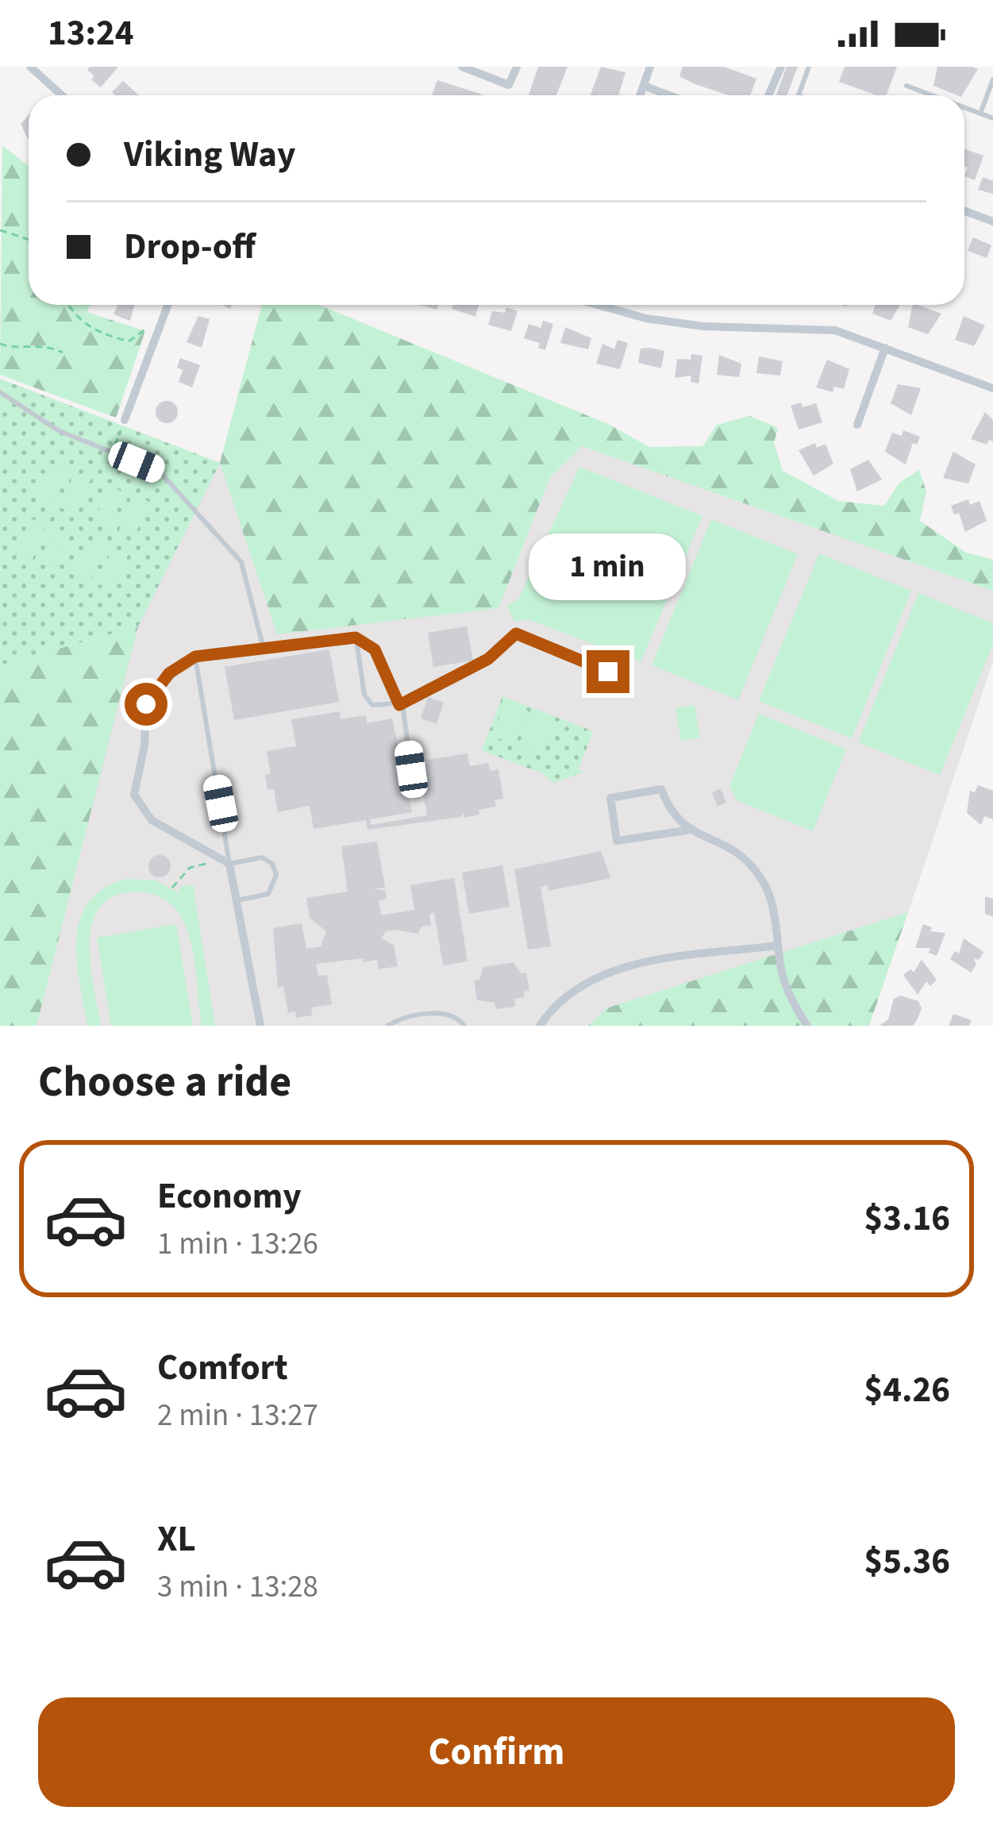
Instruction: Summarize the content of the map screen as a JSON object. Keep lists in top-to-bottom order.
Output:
{
  "page": {
    "status": "13:24",
    "banner": ["Viking Way", "Drop-off"],
    "bubble": "1 min",
    "heading": "Choose a ride",
    "list": [
      {
        "name": "Economy",
        "note": "1 min · 13:26",
        "value": "$3.16"
      },
      {
        "name": "Comfort",
        "note": "2 min · 13:27",
        "value": "$4.26"
      },
      {
        "name": "XL",
        "note": "3 min · 13:28",
        "value": "$5.36"
      }
    ],
    "buttons": "Confirm"
  }
}
